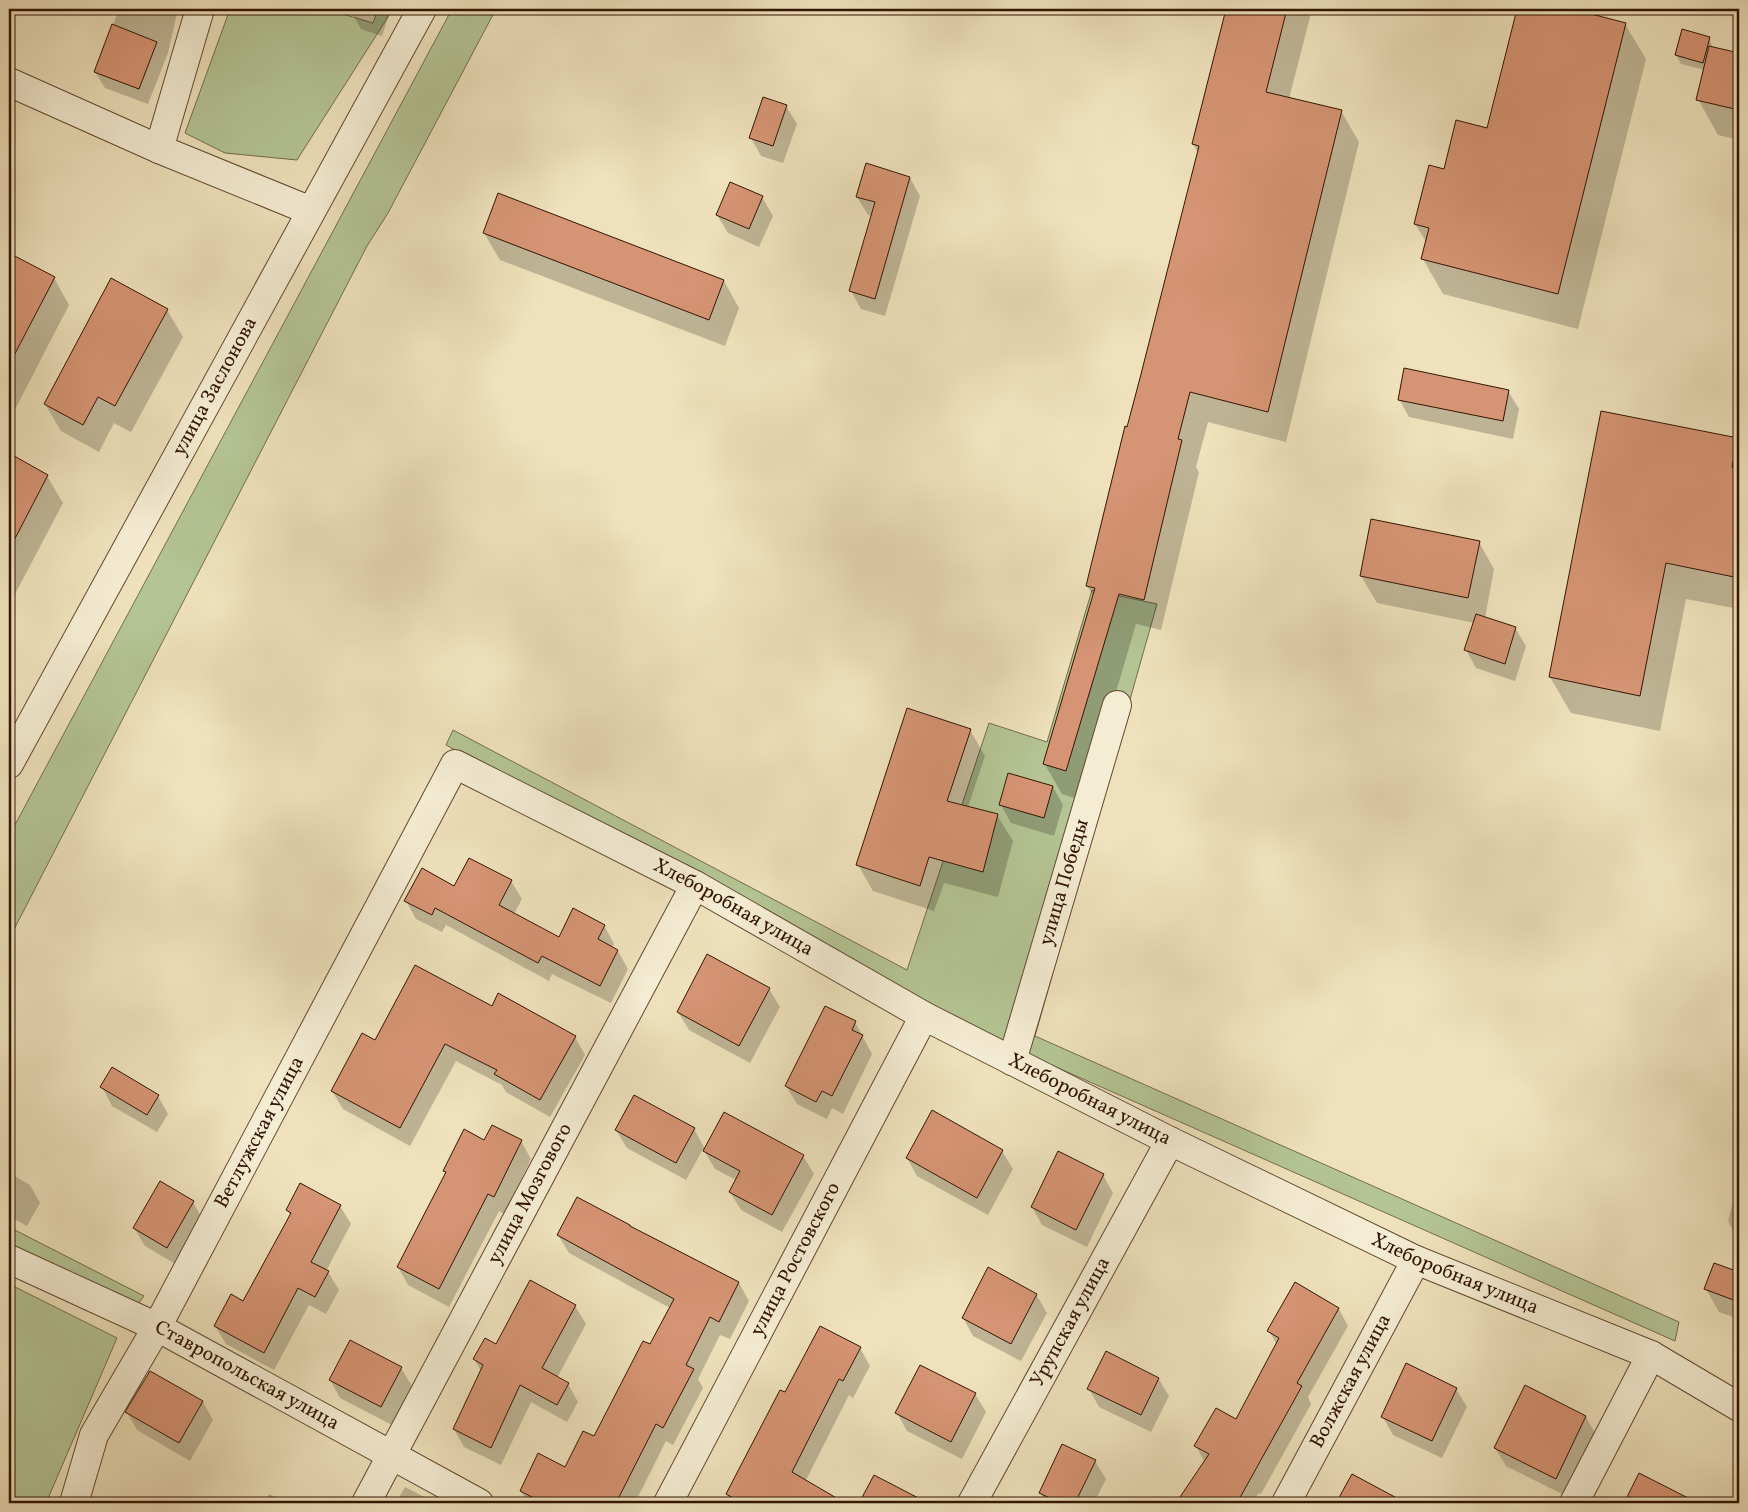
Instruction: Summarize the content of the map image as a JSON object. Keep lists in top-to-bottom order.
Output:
{
  "streets": {
    "street": [
      "улица Заслонова",
      "улица Победы",
      "Хлеборобная улица",
      "Ветлужская улица",
      "улица Мозгового",
      "улица Ростовского",
      "Урупская улица",
      "Ставропольская улица",
      "Волжская улица"
    ]
  },
  "crossings": [
    ["улица Победы", "Хлеборобная улица"],
    ["Хлеборобная улица", "Ветлужская улица"],
    ["Хлеборобная улица", "улица Мозгового"],
    ["Хлеборобная улица", "улица Ростовского"],
    ["Хлеборобная улица", "Урупская улица"],
    ["Хлеборобная улица", "Волжская улица"],
    ["Ветлужская улица", "Ставропольская улица"],
    ["улица Мозгового", "Ставропольская улица"]
  ]
}
